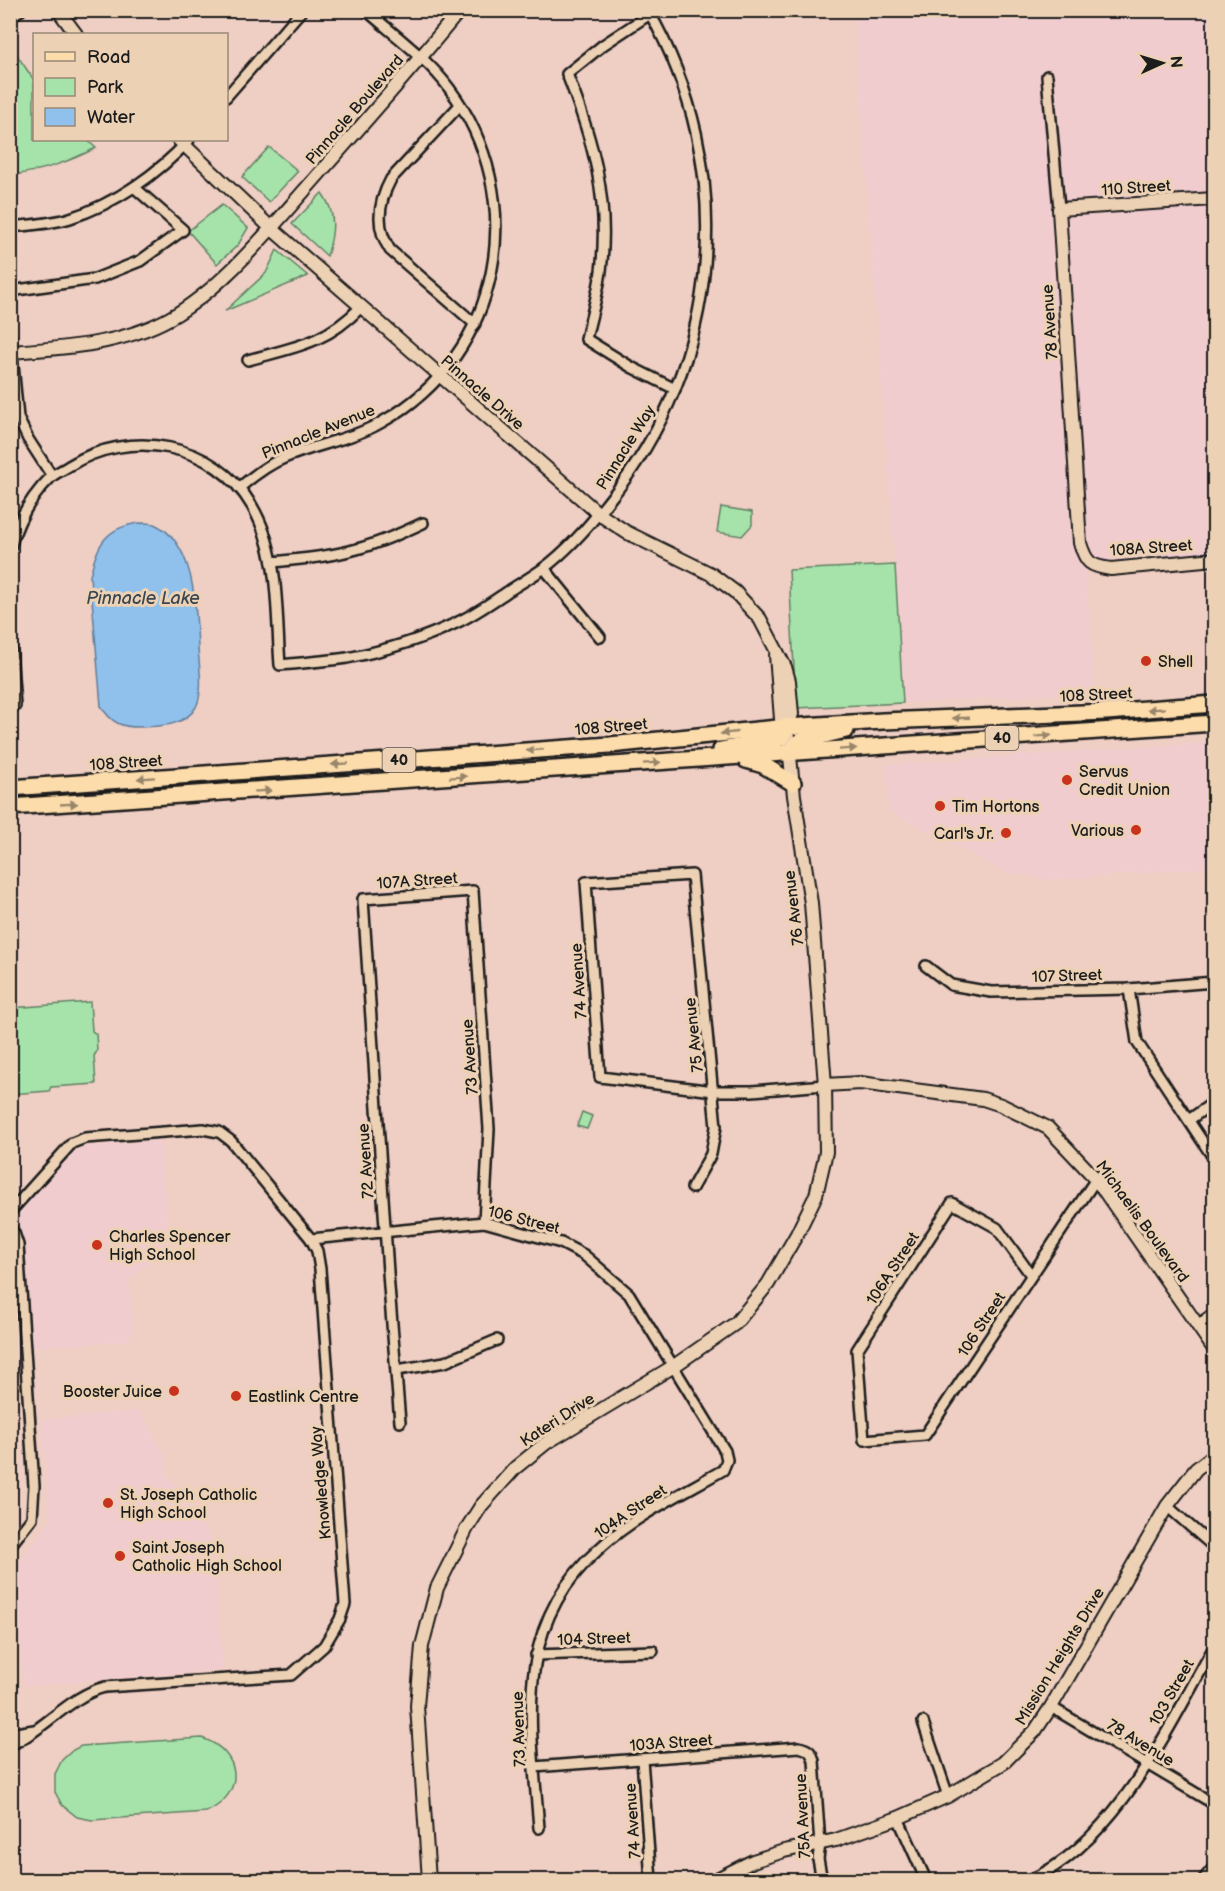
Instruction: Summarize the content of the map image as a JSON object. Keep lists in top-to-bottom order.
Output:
{
  "streets": {
    "main road": ["108 Street", "40"],
    "street": [
      "Pinnacle Boulevard",
      "110 Street",
      "78 Avenue",
      "Pinnacle Drive",
      "Pinnacle Avenue",
      "Pinnacle Way",
      "108A Street",
      "107A Street",
      "76 Avenue",
      "107 Street",
      "74 Avenue",
      "75 Avenue",
      "73 Avenue",
      "72 Avenue",
      "106 Street",
      "Michaelis Boulevard",
      "106A Street",
      "Kateri Drive",
      "Knowledge Way",
      "104A Street",
      "104 Street",
      "Mission Heights Drive",
      "103 Street",
      "103A Street",
      "75A Avenue"
    ]
  },
  "crossings": [
    ["Pinnacle Boulevard", "Pinnacle Drive"],
    ["Pinnacle Boulevard", "Pinnacle Avenue"],
    ["110 Street", "78 Avenue"],
    ["78 Avenue", "108A Street"],
    ["78 Avenue", "Mission Heights Drive"],
    ["78 Avenue", "103 Street"],
    ["Pinnacle Drive", "Pinnacle Avenue"],
    ["Pinnacle Drive", "Pinnacle Way"],
    ["Pinnacle Drive", "108 Street"],
    ["Pinnacle Drive", "76 Avenue"],
    ["108 Street", "76 Avenue"],
    ["40", "76 Avenue"],
    ["107A Street", "73 Avenue"],
    ["107A Street", "72 Avenue"],
    ["76 Avenue", "Michaelis Boulevard"],
    ["76 Avenue", "Kateri Drive"],
    ["74 Avenue", "75 Avenue"],
    ["74 Avenue", "103A Street"],
    ["73 Avenue", "106 Street"],
    ["73 Avenue", "104A Street"],
    ["73 Avenue", "104 Street"],
    ["73 Avenue", "103A Street"],
    ["72 Avenue", "106 Street"],
    ["106 Street", "Michaelis Boulevard"],
    ["106 Street", "106A Street"],
    ["106 Street", "Kateri Drive"],
    ["106 Street", "Knowledge Way"],
    ["106 Street", "104A Street"],
    ["Michaelis Boulevard", "Kateri Drive"],
    ["Kateri Drive", "104A Street"],
    ["Mission Heights Drive", "75A Avenue"],
    ["103A Street", "75A Avenue"]
  ],
  "water": ["Pinnacle Lake"],
  "places": [
    "Shell",
    "Servus Credit Union",
    "Tim Hortons",
    "Various",
    "Carl's Jr.",
    "Charles Spencer High School",
    "Booster Juice",
    "Eastlink Centre",
    "St. Joseph Catholic High School",
    "Saint Joseph Catholic High School"
  ],
  "legend": ["Road", "Park", "Water"],
  "north": "right"
}
